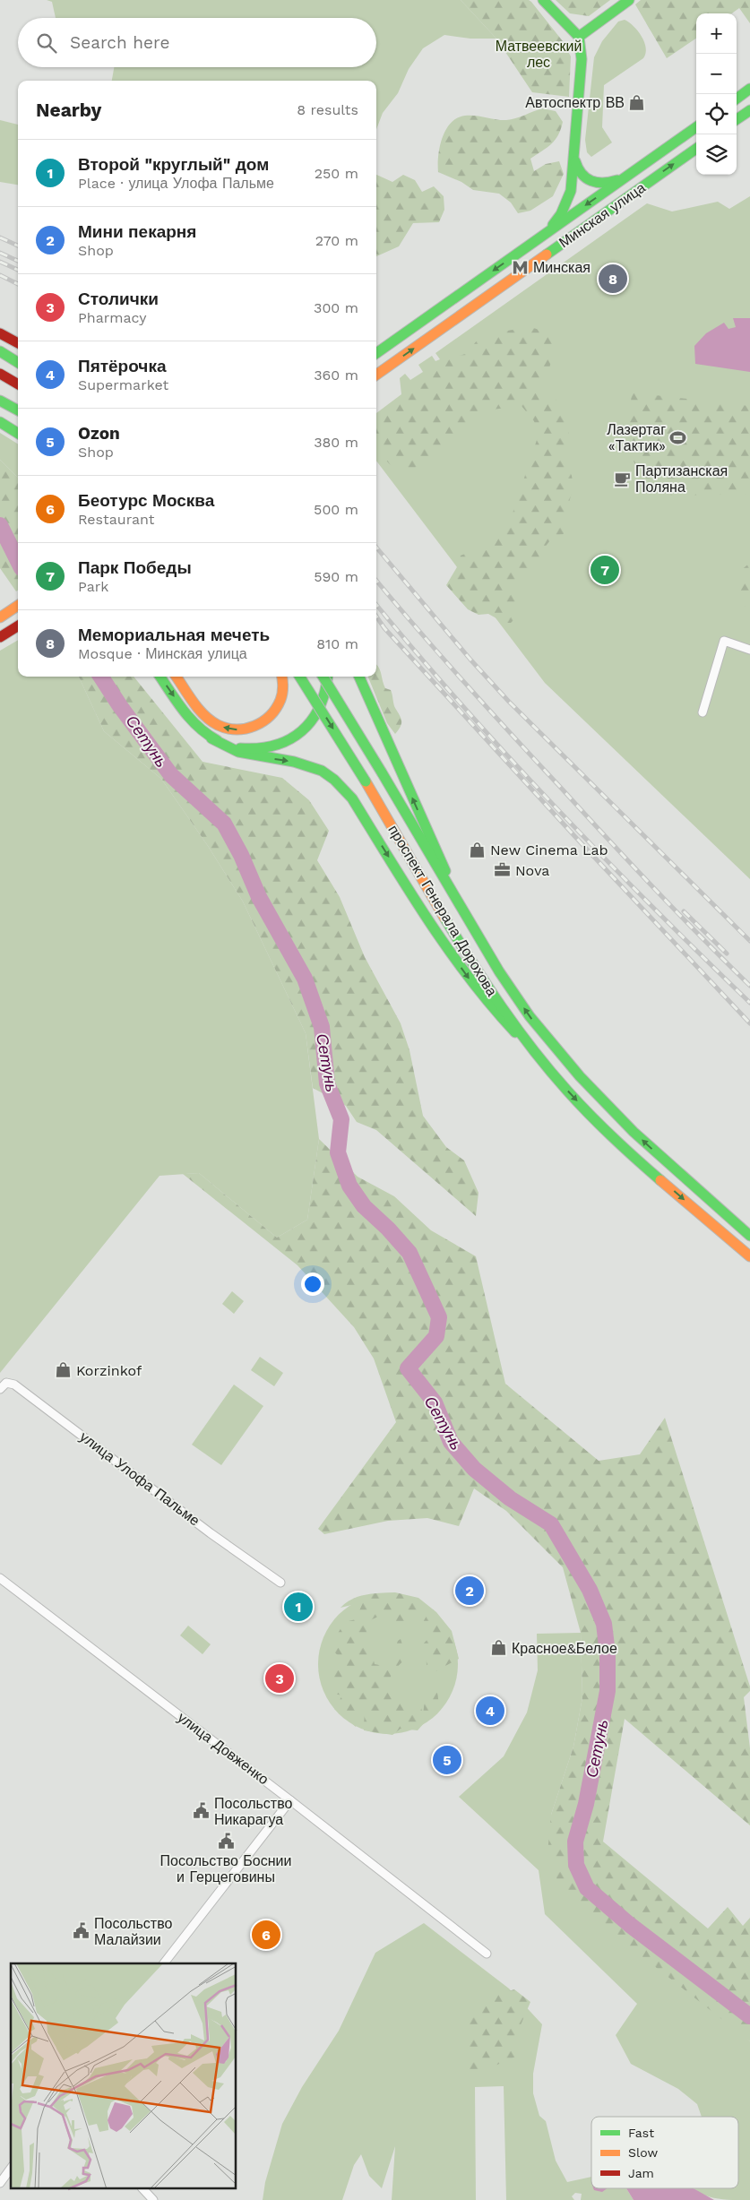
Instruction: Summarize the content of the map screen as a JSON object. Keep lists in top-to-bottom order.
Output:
{
  "streets": {
    "main road": ["Минская улица", "проспект Генерала Дорохова"],
    "street": ["улица Улофа Пальме", "улица Довженко"]
  },
  "water": ["Сетунь"],
  "parks": ["Матвеевский лес"],
  "places": {
    "shop": [
      "Автоспектр ВВ",
      "New Cinema Lab",
      "Korzinkof",
      "Красное&Белое"
    ],
    "metro station": ["Минская"],
    "sports": ["Лазертаг «Тактик»"],
    "cafe": ["Партизанская Поляна"],
    "office": ["Nova"],
    "public building": ["Посольство Никарагуа", "Посольство Боснии и Герцеговины", "Посольство Малайзии"]
  },
  "legend": ["Fast", "Slow", "Jam"],
  "page": {
    "map_buttons": ["+", "−"],
    "search": "Search here",
    "heading": ["Nearby", "8 results"],
    "list": [
      {
        "mark": "1",
        "name": "Второй \"круглый\" дом",
        "note": "Place · улица Улофа Пальме",
        "value": "250 m"
      },
      {
        "mark": "2",
        "name": "Мини пекарня",
        "note": "Shop",
        "value": "270 m"
      },
      {
        "mark": "3",
        "name": "Столички",
        "note": "Pharmacy",
        "value": "300 m"
      },
      {
        "mark": "4",
        "name": "Пятёрочка",
        "note": "Supermarket",
        "value": "360 m"
      },
      {
        "mark": "5",
        "name": "Ozon",
        "note": "Shop",
        "value": "380 m"
      },
      {
        "mark": "6",
        "name": "Беотурс Москва",
        "note": "Restaurant",
        "value": "500 m"
      },
      {
        "mark": "7",
        "name": "Парк Победы",
        "note": "Park",
        "value": "590 m"
      },
      {
        "mark": "8",
        "name": "Мемориальная мечеть",
        "note": "Mosque · Минская улица",
        "value": "810 m"
      }
    ],
    "pins": [
      "8",
      "7",
      "2",
      "1",
      "3",
      "4",
      "5",
      "6"
    ]
  }
}
